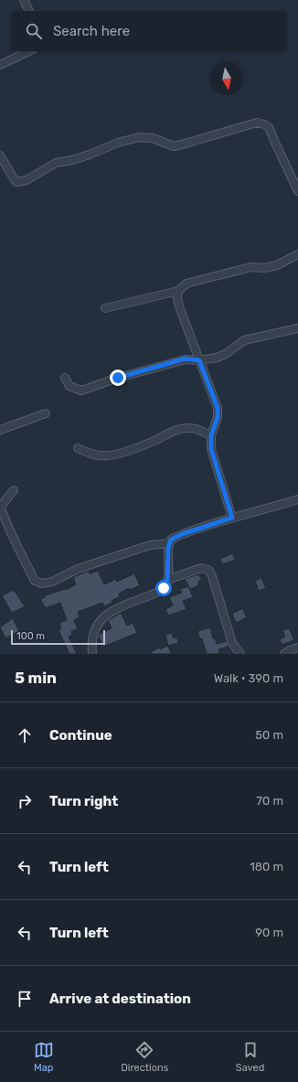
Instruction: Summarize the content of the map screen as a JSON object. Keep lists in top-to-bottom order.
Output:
{
  "scale_bar": "100 m",
  "north": "bottom",
  "page": {
    "search": "Search here",
    "scale": "100 m",
    "heading": ["5 min", "Walk · 390 m"],
    "list": [
      ["Continue", "50 m"],
      ["Turn right", "70 m"],
      ["Turn left", "180 m"],
      ["Turn left", "90 m"],
      "Arrive at destination"
    ],
    "nav": ["Map", "Directions", "Saved"]
  }
}
